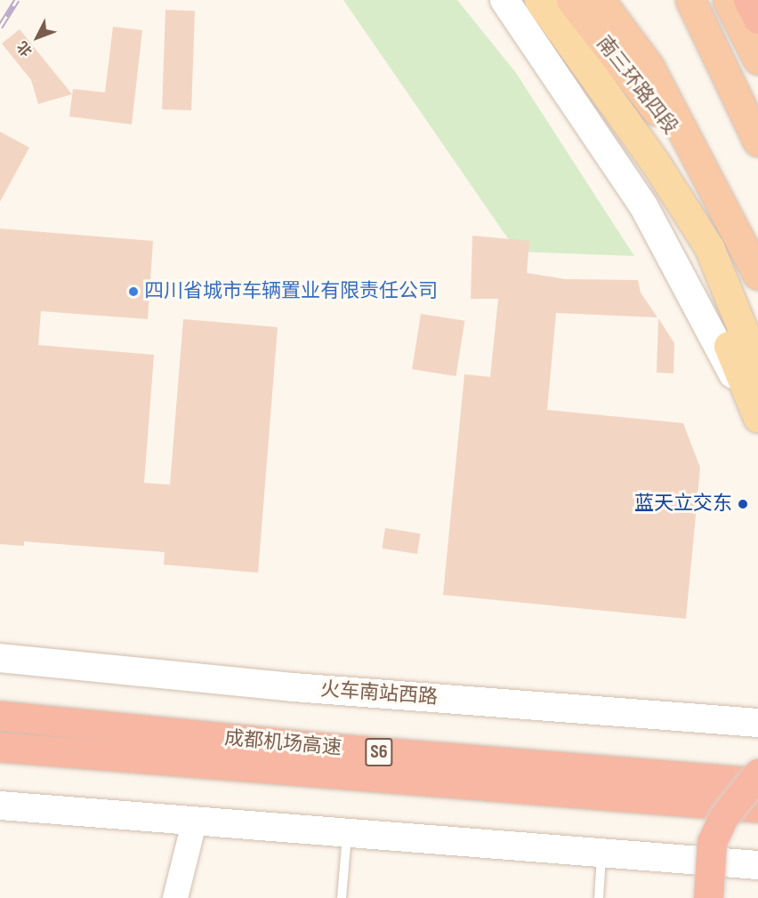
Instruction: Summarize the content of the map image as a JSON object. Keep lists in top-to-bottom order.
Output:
{
  "streets": {
    "highway": ["南三环路四段", "成都机场高速", "S6"],
    "main road": ["火车南站西路"]
  },
  "places": ["四川省城市车辆置业有限责任公司", "蓝天立交东"],
  "north": "bottom left"
}
